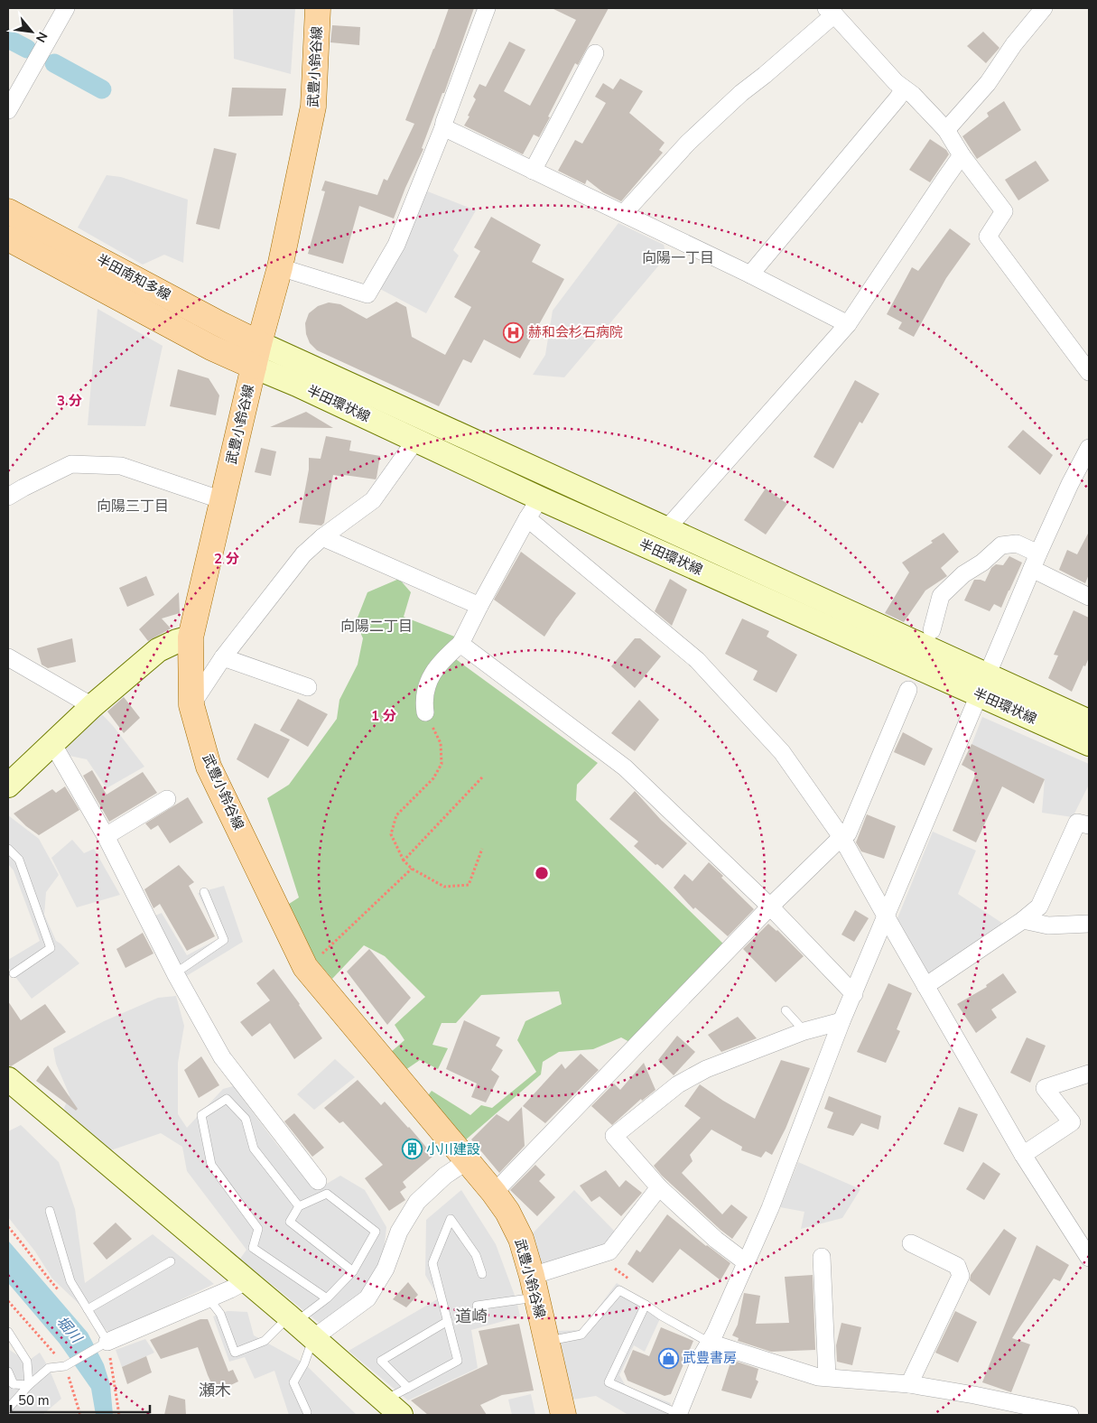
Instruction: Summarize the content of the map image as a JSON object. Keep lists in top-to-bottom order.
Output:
{
  "streets": {
    "main road": ["武豊小鈴谷線", "半田南知多線", "半田環状線"]
  },
  "crossings": [
    ["武豊小鈴谷線", "半田南知多線"],
    ["武豊小鈴谷線", "半田環状線"],
    ["半田南知多線", "半田環状線"]
  ],
  "districts": [
    "向陽一丁目",
    "向陽三丁目",
    "向陽二丁目",
    "道崎",
    "瀬木"
  ],
  "water": ["堀川"],
  "places": {
    "hospital": ["赫和会杉石病院"],
    "building": ["小川建設"],
    "shop": ["武豊書房"]
  },
  "scale_bar": "50 m",
  "north": "bottom right",
  "rings": ["3 分", "2 分", "1 分"]
}
